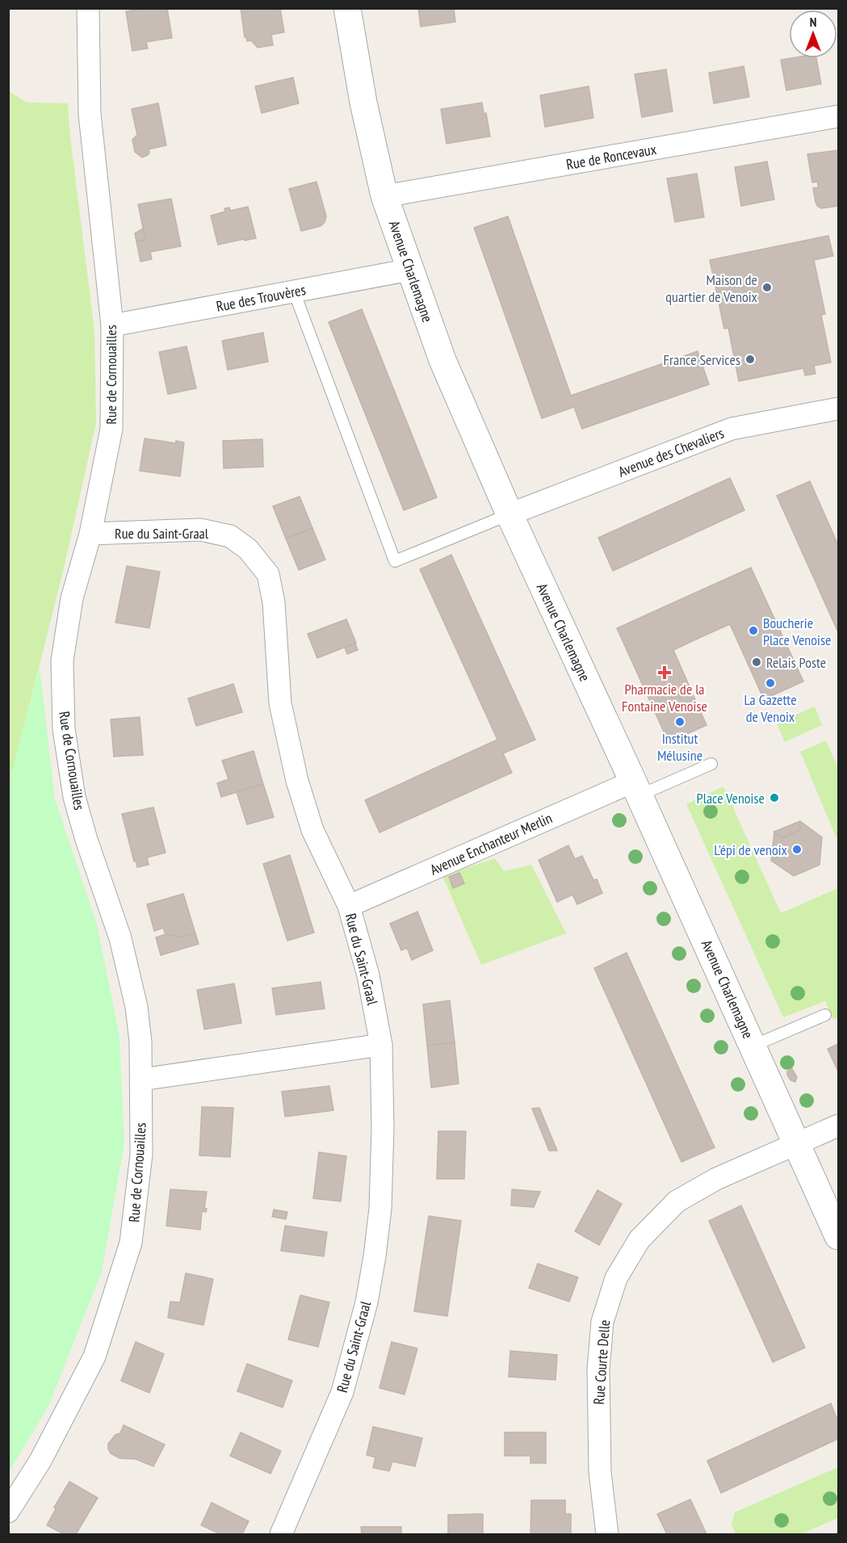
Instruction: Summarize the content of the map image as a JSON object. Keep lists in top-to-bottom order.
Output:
{
  "streets": {
    "street": [
      "Rue de Roncevaux",
      "Avenue Charlemagne",
      "Rue des Trouvères",
      "Rue de Cornouailles",
      "Avenue des Chevaliers",
      "Rue du Saint-Graal",
      "Avenue Enchanteur Merlin",
      "Rue Courte Delle"
    ]
  },
  "crossings": [
    ["Rue de Roncevaux", "Avenue Charlemagne"],
    ["Avenue Charlemagne", "Rue des Trouvères"],
    ["Avenue Charlemagne", "Avenue des Chevaliers"],
    ["Avenue Charlemagne", "Avenue Enchanteur Merlin"],
    ["Avenue Charlemagne", "Rue Courte Delle"],
    ["Rue des Trouvères", "Rue de Cornouailles"],
    ["Rue de Cornouailles", "Rue du Saint-Graal"],
    ["Rue du Saint-Graal", "Avenue Enchanteur Merlin"]
  ],
  "places": {
    "other": [
      "Maison de quartier de Venoix",
      "France Services",
      "Boucherie Place Venoise",
      "Relais Poste",
      "La Gazette de Venoix",
      "Institut Mélusine",
      "Place Venoise",
      "L'épi de venoix"
    ],
    "health": ["Pharmacie de la Fontaine Venoise"]
  },
  "north": "top"
}
